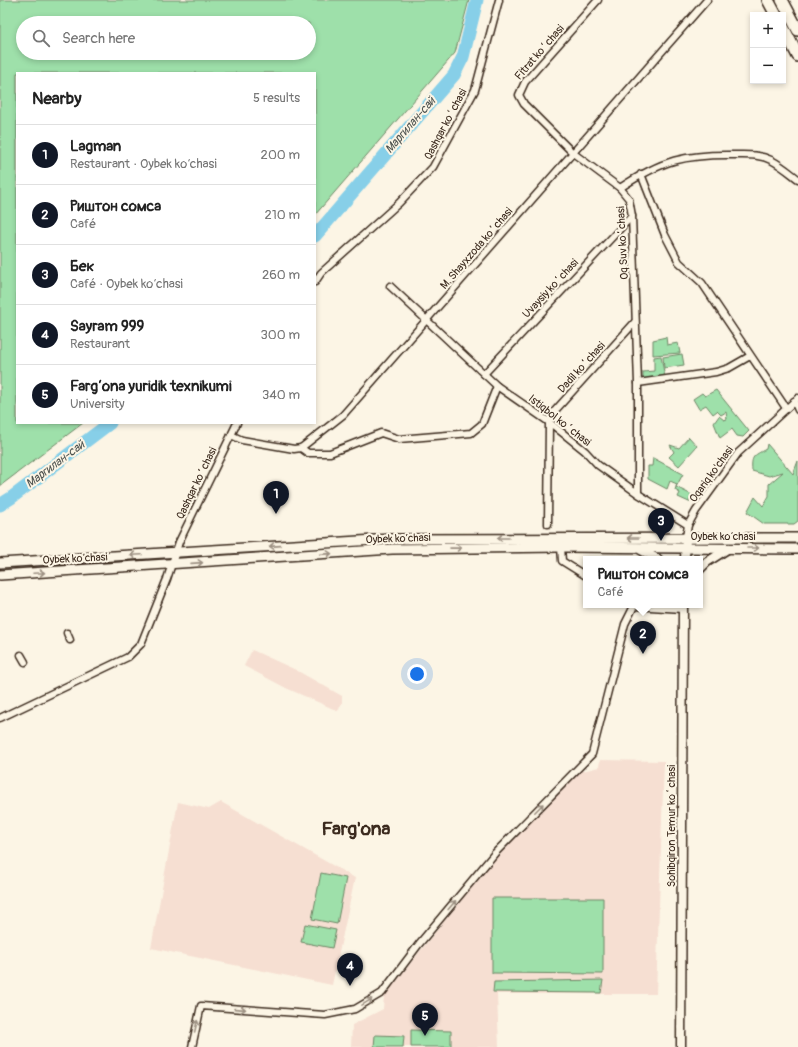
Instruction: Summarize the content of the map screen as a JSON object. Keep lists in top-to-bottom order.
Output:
{
  "streets": {
    "main road": ["Oybek ko‘chasi", "Sohibqiron Temur koʻchasi"],
    "street": [
      "Fitrat koʻchasi",
      "Qashqar koʻchasi",
      "Oq Suv koʻchasi",
      "M. Shayxzoda koʻchasi",
      "Uvaysiy koʻchasi",
      "Dadil koʻchasi",
      "Istiqbol koʻchasi",
      "Oqariq ko'chasi"
    ]
  },
  "crossings": [
    ["Fitrat koʻchasi", "M. Shayxzoda koʻchasi"],
    ["Qashqar koʻchasi", "Oybek ko‘chasi"],
    ["Oq Suv koʻchasi", "Uvaysiy koʻchasi"],
    ["Oq Suv koʻchasi", "Dadil koʻchasi"],
    ["Oq Suv koʻchasi", "Istiqbol koʻchasi"],
    ["M. Shayxzoda koʻchasi", "Istiqbol koʻchasi"],
    ["Uvaysiy koʻchasi", "Istiqbol koʻchasi"],
    ["Dadil koʻchasi", "Istiqbol koʻchasi"],
    ["Istiqbol koʻchasi", "Oqariq ko'chasi"],
    ["Oqariq ko'chasi", "Oybek ko‘chasi"]
  ],
  "districts": ["Farg'ona"],
  "water": ["Маргилан-сай"],
  "page": {
    "map_buttons": ["+", "−"],
    "search": "Search here",
    "heading": ["Nearby", "5 results"],
    "list": [
      {
        "mark": "1",
        "name": "Lagman",
        "note": "Restaurant · Oybek ko‘chasi",
        "value": "200 m"
      },
      {
        "mark": "2",
        "name": "Риштон сомса",
        "note": "Café",
        "value": "210 m"
      },
      {
        "mark": "3",
        "name": "Бек",
        "note": "Café · Oybek ko‘chasi",
        "value": "260 m"
      },
      {
        "mark": "4",
        "name": "Sayram 999",
        "note": "Restaurant",
        "value": "300 m"
      },
      {
        "mark": "5",
        "name": "Farg‘ona yuridik texnikumi",
        "note": "University",
        "value": "340 m"
      }
    ],
    "pins": [
      "1",
      "3",
      "2",
      "4",
      "5"
    ],
    "popup": ["Риштон сомса", "Café"]
  }
}
